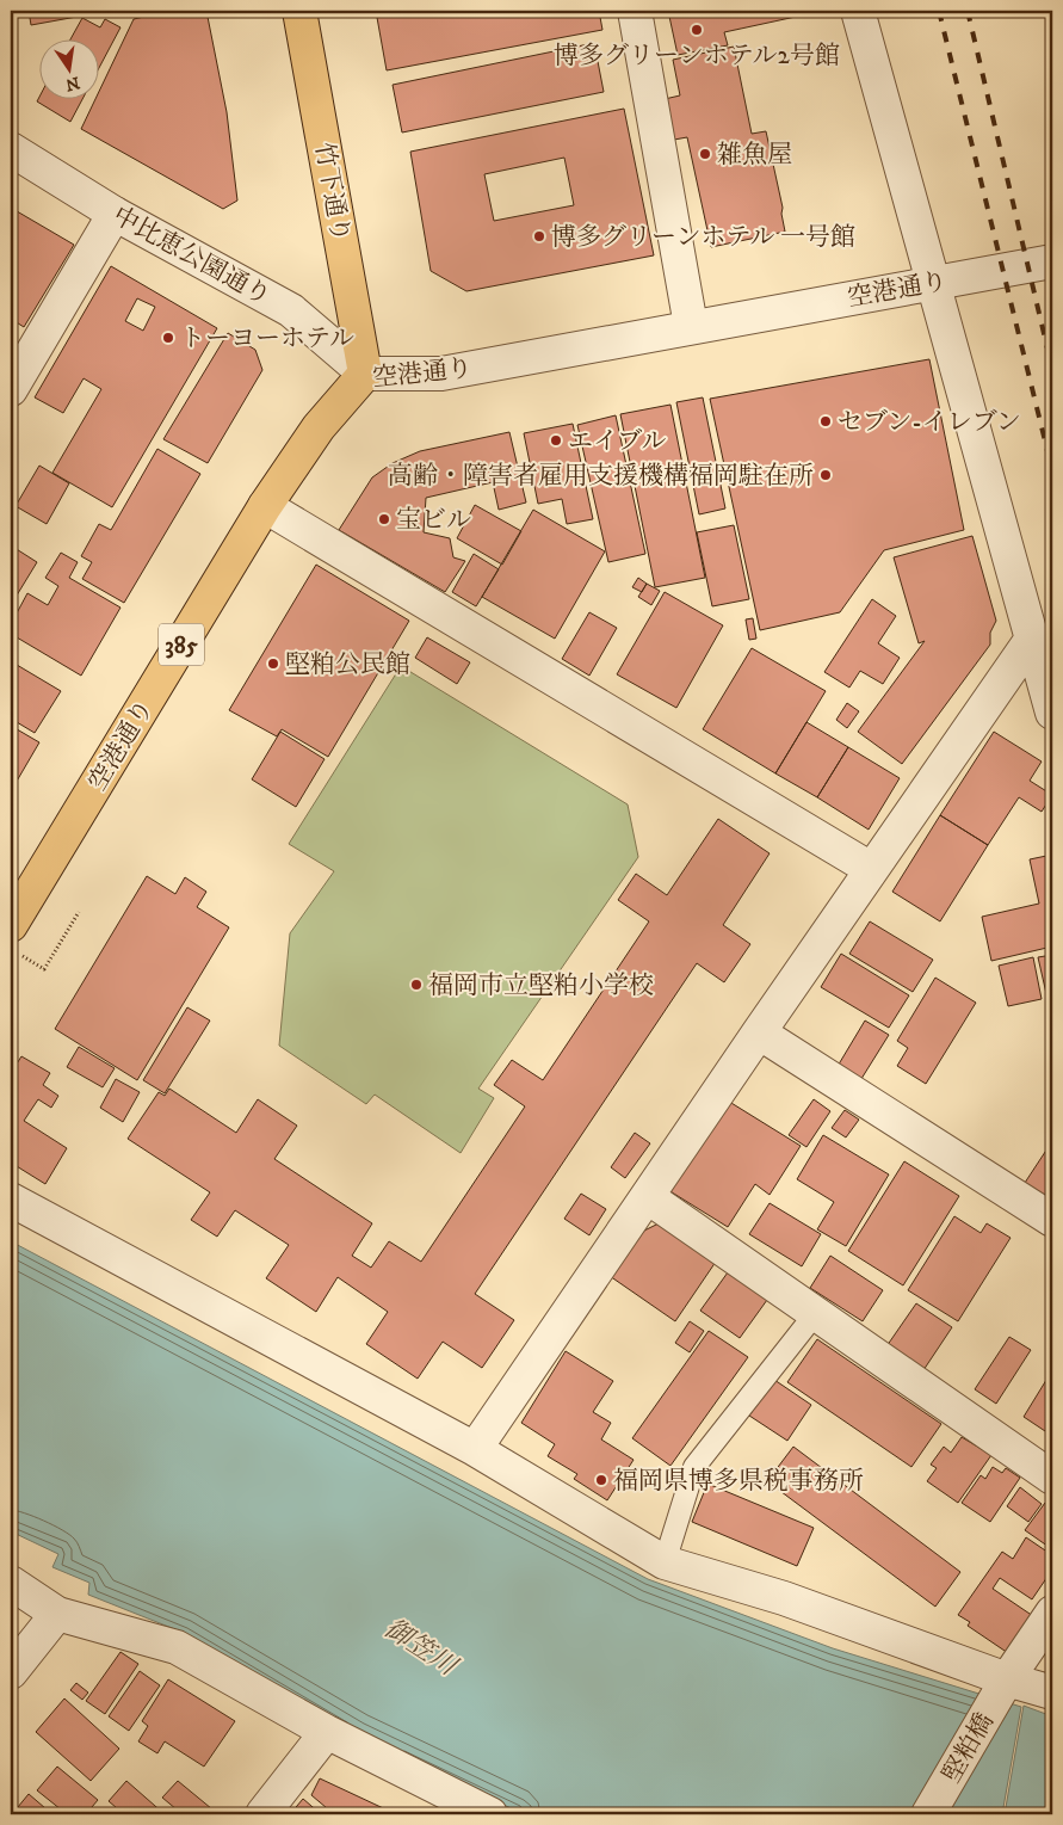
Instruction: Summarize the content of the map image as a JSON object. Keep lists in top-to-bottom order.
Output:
{
  "streets": {
    "highway": ["竹下通り", "空港通り", "385"],
    "street": ["中比恵公園通り", "堅粕橋"]
  },
  "crossings": [
    ["竹下通り", "中比恵公園通り"],
    ["竹下通り", "空港通り"],
    ["中比恵公園通り", "空港通り"]
  ],
  "water": ["御笠川"],
  "places": [
    "博多グリーンホテル2号館",
    "雑魚屋",
    "博多グリーンホテル 一号館",
    "トーヨーホテル",
    "セブン-イレブン",
    "エイブル",
    "高齢・障害者雇用支援機構福岡駐在所",
    "宝ビル",
    "堅粕公民館",
    "福岡市立堅粕小学校",
    "福岡県博多県税事務所"
  ],
  "north": "bottom"
}
